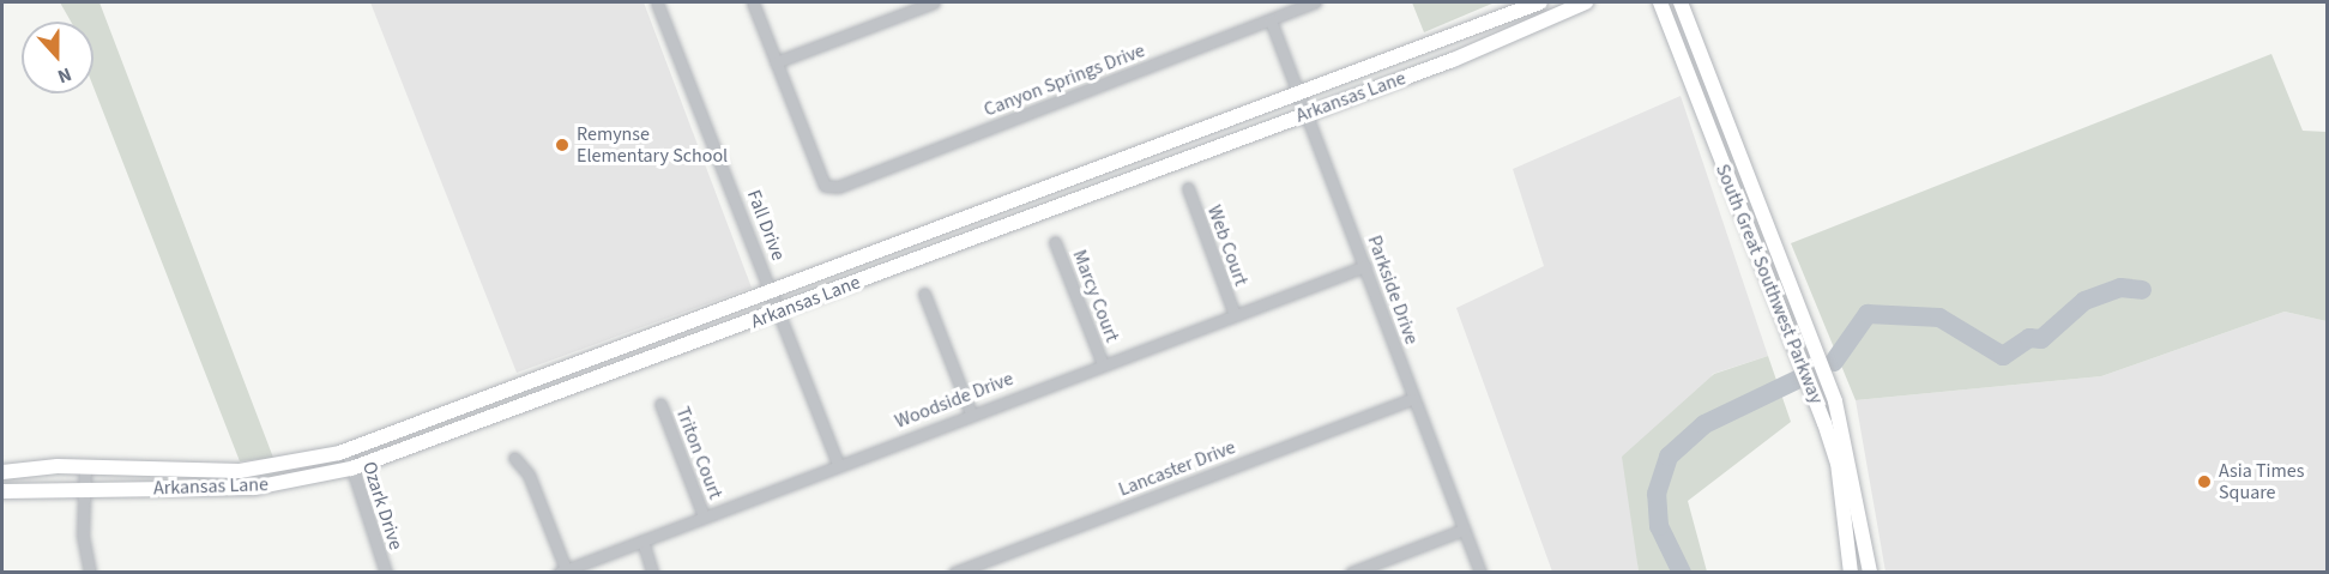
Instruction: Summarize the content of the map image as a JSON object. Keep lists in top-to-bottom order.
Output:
{
  "streets": {
    "main road": ["Arkansas Lane", "South Great Southwest Parkway"],
    "street": [
      "Canyon Springs Drive",
      "Fall Drive",
      "Web Court",
      "Parkside Drive",
      "Marcy Court",
      "Woodside Drive",
      "Triton Court",
      "Lancaster Drive",
      "Ozark Drive"
    ]
  },
  "crossings": [
    ["Canyon Springs Drive", "Parkside Drive"],
    ["Arkansas Lane", "Fall Drive"],
    ["Arkansas Lane", "Parkside Drive"],
    ["Arkansas Lane", "Ozark Drive"],
    ["Fall Drive", "Woodside Drive"],
    ["Web Court", "Woodside Drive"],
    ["Parkside Drive", "Woodside Drive"],
    ["Parkside Drive", "Lancaster Drive"],
    ["Marcy Court", "Woodside Drive"],
    ["Woodside Drive", "Triton Court"]
  ],
  "places": ["Remynse Elementary School", "Asia Times Square"],
  "north": "bottom"
}
